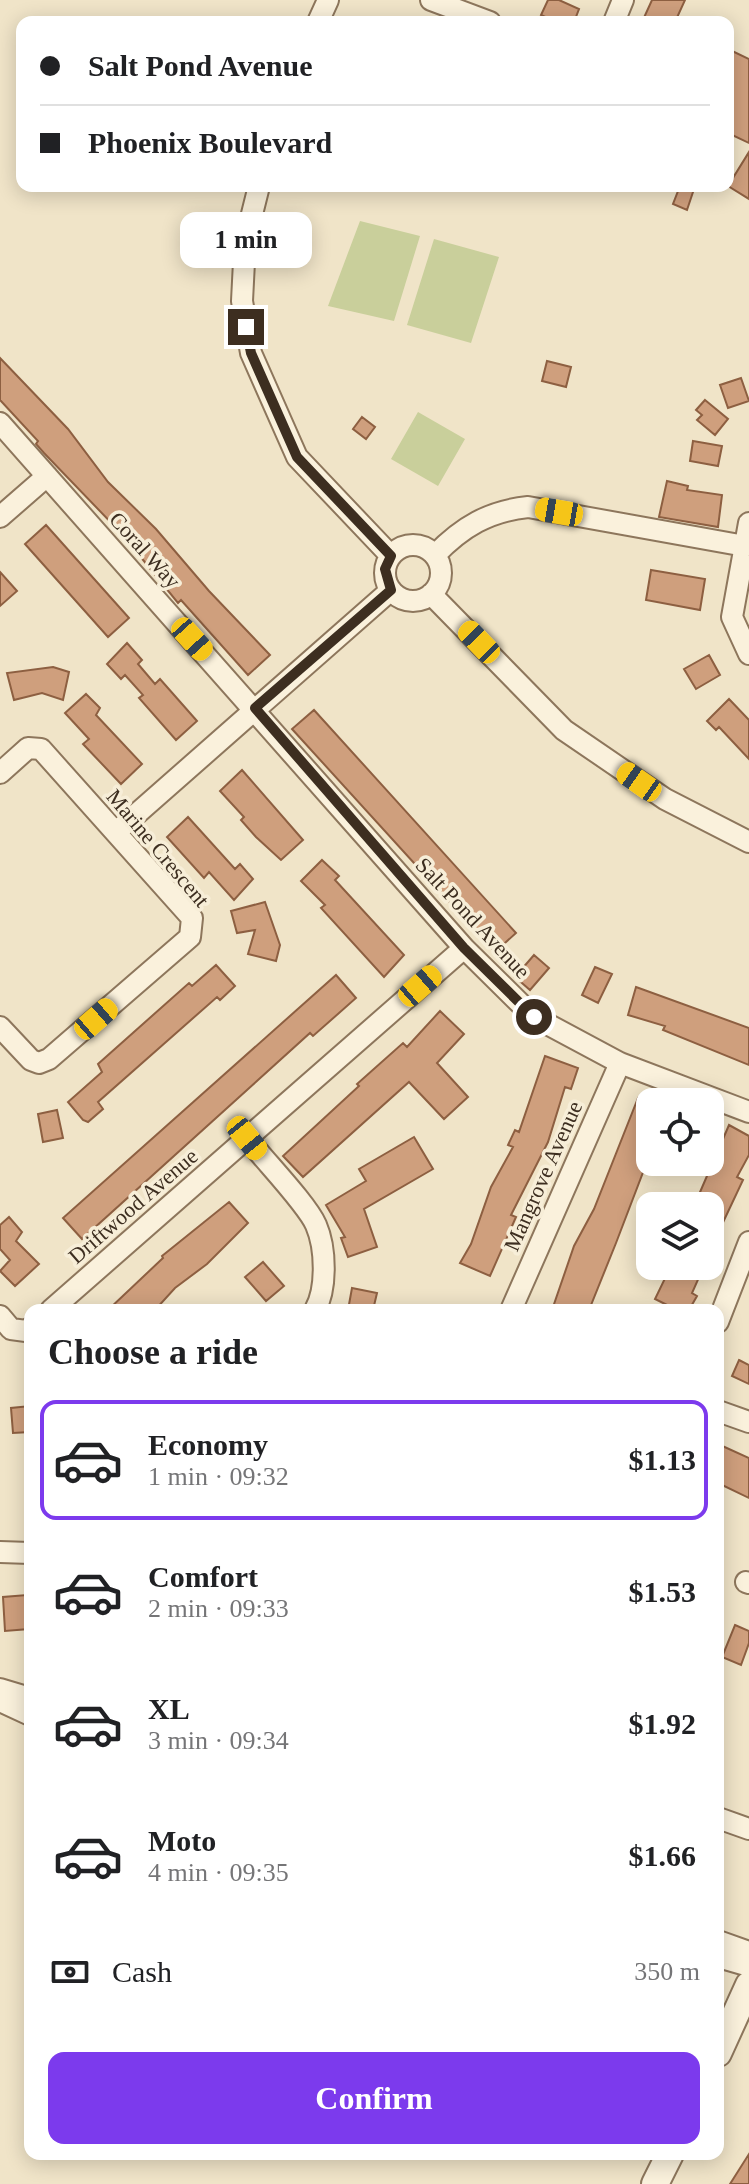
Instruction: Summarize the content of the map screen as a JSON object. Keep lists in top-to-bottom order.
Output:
{
  "streets": {
    "street": [
      "Coral Way",
      "Marine Crescent",
      "Salt Pond Avenue",
      "Mangrove Avenue",
      "Driftwood Avenue"
    ]
  },
  "crossings": [
    ["Coral Way", "Salt Pond Avenue"],
    ["Salt Pond Avenue", "Mangrove Avenue"],
    ["Salt Pond Avenue", "Driftwood Avenue"]
  ],
  "page": {
    "banner": ["Salt Pond Avenue", "Phoenix Boulevard"],
    "bubble": "1 min",
    "heading": "Choose a ride",
    "list": [
      {
        "name": "Economy",
        "note": "1 min · 09:32",
        "value": "$1.13"
      },
      {
        "name": "Comfort",
        "note": "2 min · 09:33",
        "value": "$1.53"
      },
      {
        "name": "XL",
        "note": "3 min · 09:34",
        "value": "$1.92"
      },
      {
        "name": "Moto",
        "note": "4 min · 09:35",
        "value": "$1.66"
      }
    ],
    "pay": ["Cash", "350 m"],
    "buttons": "Confirm"
  }
}
